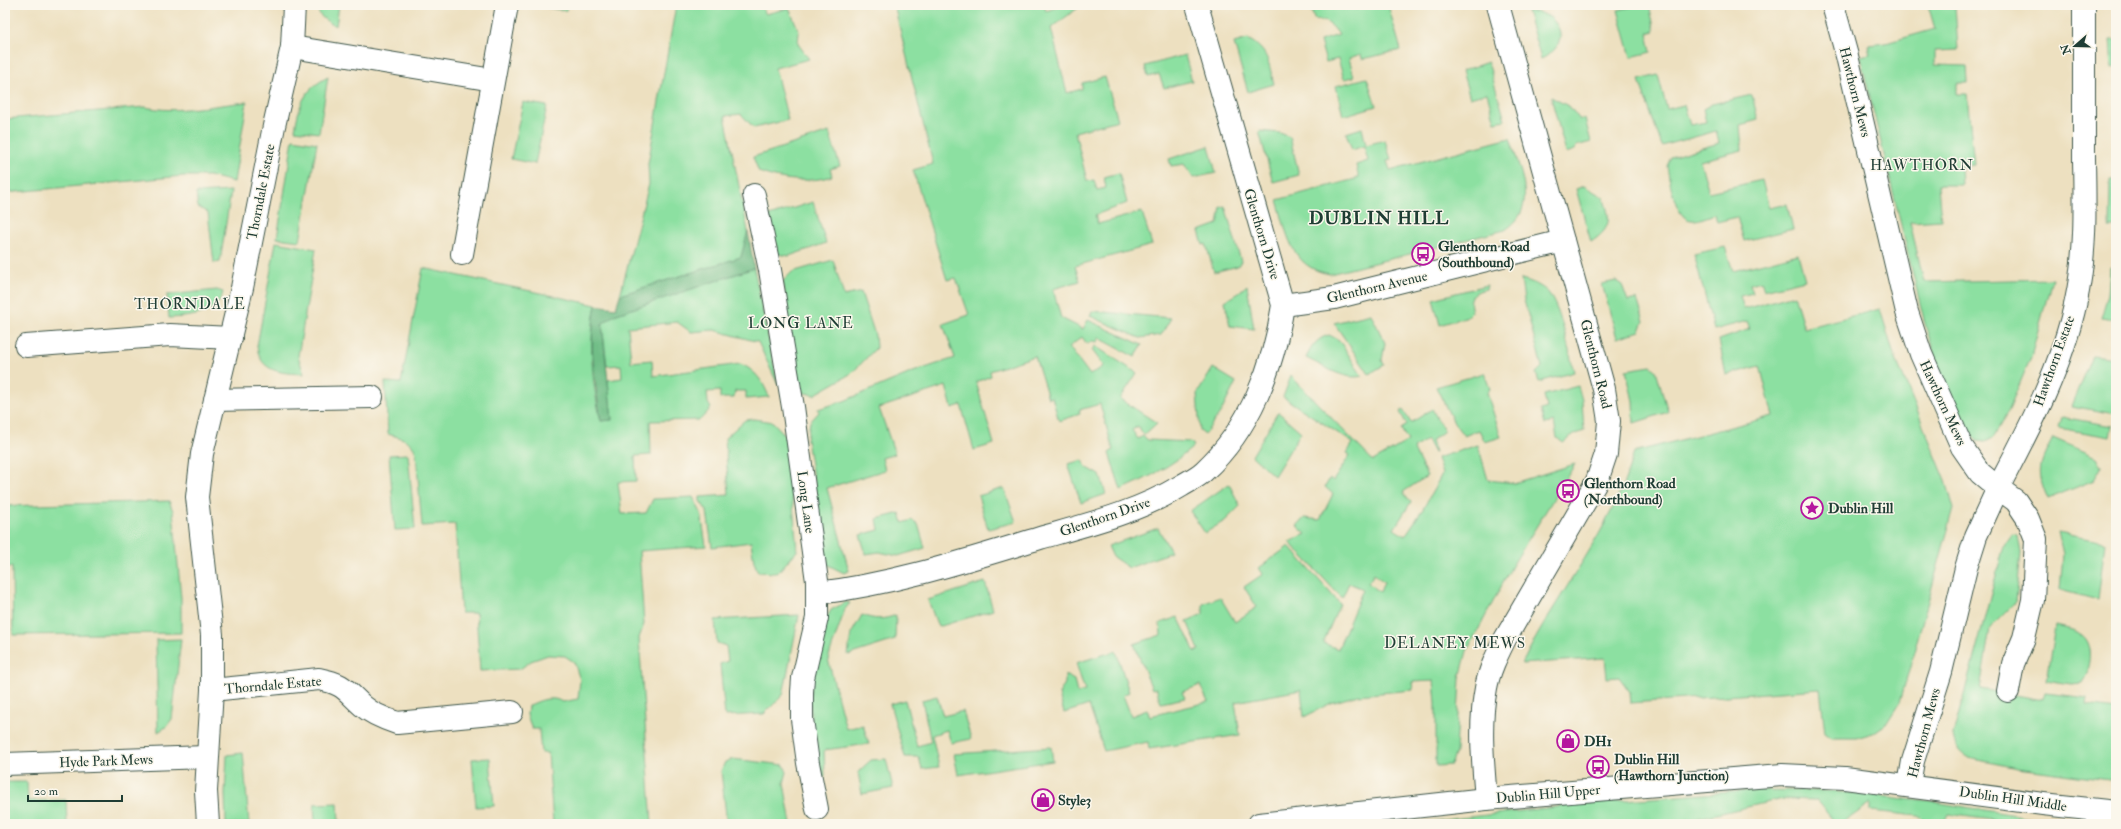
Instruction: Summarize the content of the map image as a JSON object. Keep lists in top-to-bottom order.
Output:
{
  "streets": {
    "street": [
      "Hawthorn Mews",
      "Thorndale Estate",
      "Glenthorn Drive",
      "Glenthorn Avenue",
      "Hawthorn Estate",
      "Glenthorn Road",
      "Long Lane",
      "Hyde Park Mews",
      "Dublin Hill Upper",
      "Dublin Hill Middle"
    ]
  },
  "crossings": [
    ["Hawthorn Mews", "Hawthorn Estate"],
    ["Hawthorn Mews", "Dublin Hill Upper"],
    ["Hawthorn Mews", "Dublin Hill Middle"],
    ["Thorndale Estate", "Hyde Park Mews"],
    ["Glenthorn Drive", "Glenthorn Avenue"],
    ["Glenthorn Drive", "Long Lane"],
    ["Glenthorn Avenue", "Glenthorn Road"],
    ["Glenthorn Road", "Dublin Hill Upper"],
    ["Dublin Hill Upper", "Dublin Hill Middle"]
  ],
  "districts": [
    "HAWTHORN",
    "DUBLIN HILL",
    "THORNDALE",
    "LONG LANE",
    "DELANEY MEWS"
  ],
  "places": {
    "bus stop": ["Glenthorn Road (Southbound)", "Glenthorn Road (Northbound)", "Dublin Hill (Hawthorn Junction)"],
    "place": ["Dublin Hill"],
    "shop": ["DH1", "Style3"]
  },
  "scale_bar": "20 m",
  "north": "left"
}
